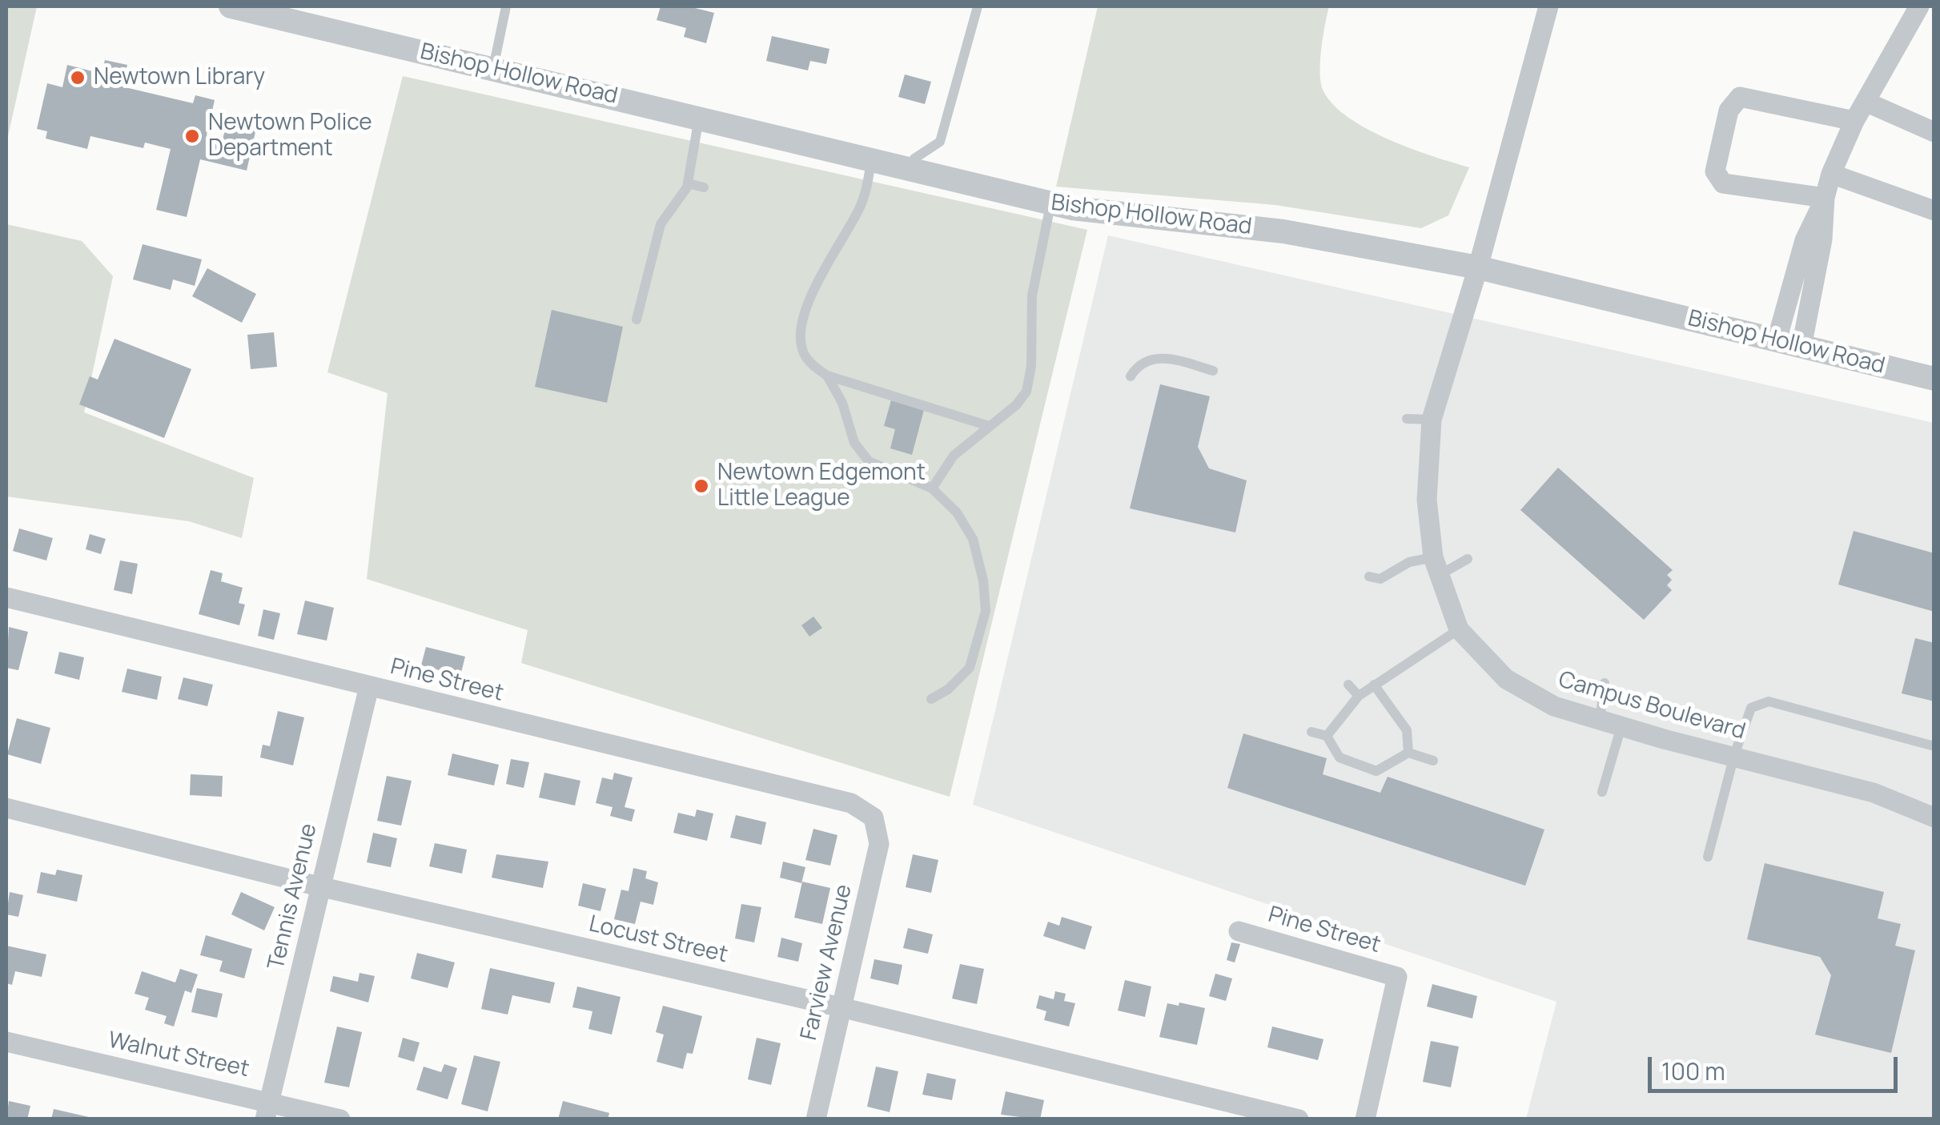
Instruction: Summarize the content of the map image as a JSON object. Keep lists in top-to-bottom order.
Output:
{
  "streets": {
    "street": [
      "Bishop Hollow Road",
      "Pine Street",
      "Campus Boulevard",
      "Tennis Avenue",
      "Locust Street",
      "Farview Avenue",
      "Walnut Street"
    ]
  },
  "crossings": [
    ["Bishop Hollow Road", "Campus Boulevard"],
    ["Pine Street", "Tennis Avenue"],
    ["Pine Street", "Farview Avenue"],
    ["Tennis Avenue", "Locust Street"],
    ["Tennis Avenue", "Walnut Street"],
    ["Locust Street", "Farview Avenue"]
  ],
  "places": ["Newtown Library", "Newtown Police Department", "Newtown Edgemont Little League"],
  "scale_bar": "100 m"
}
